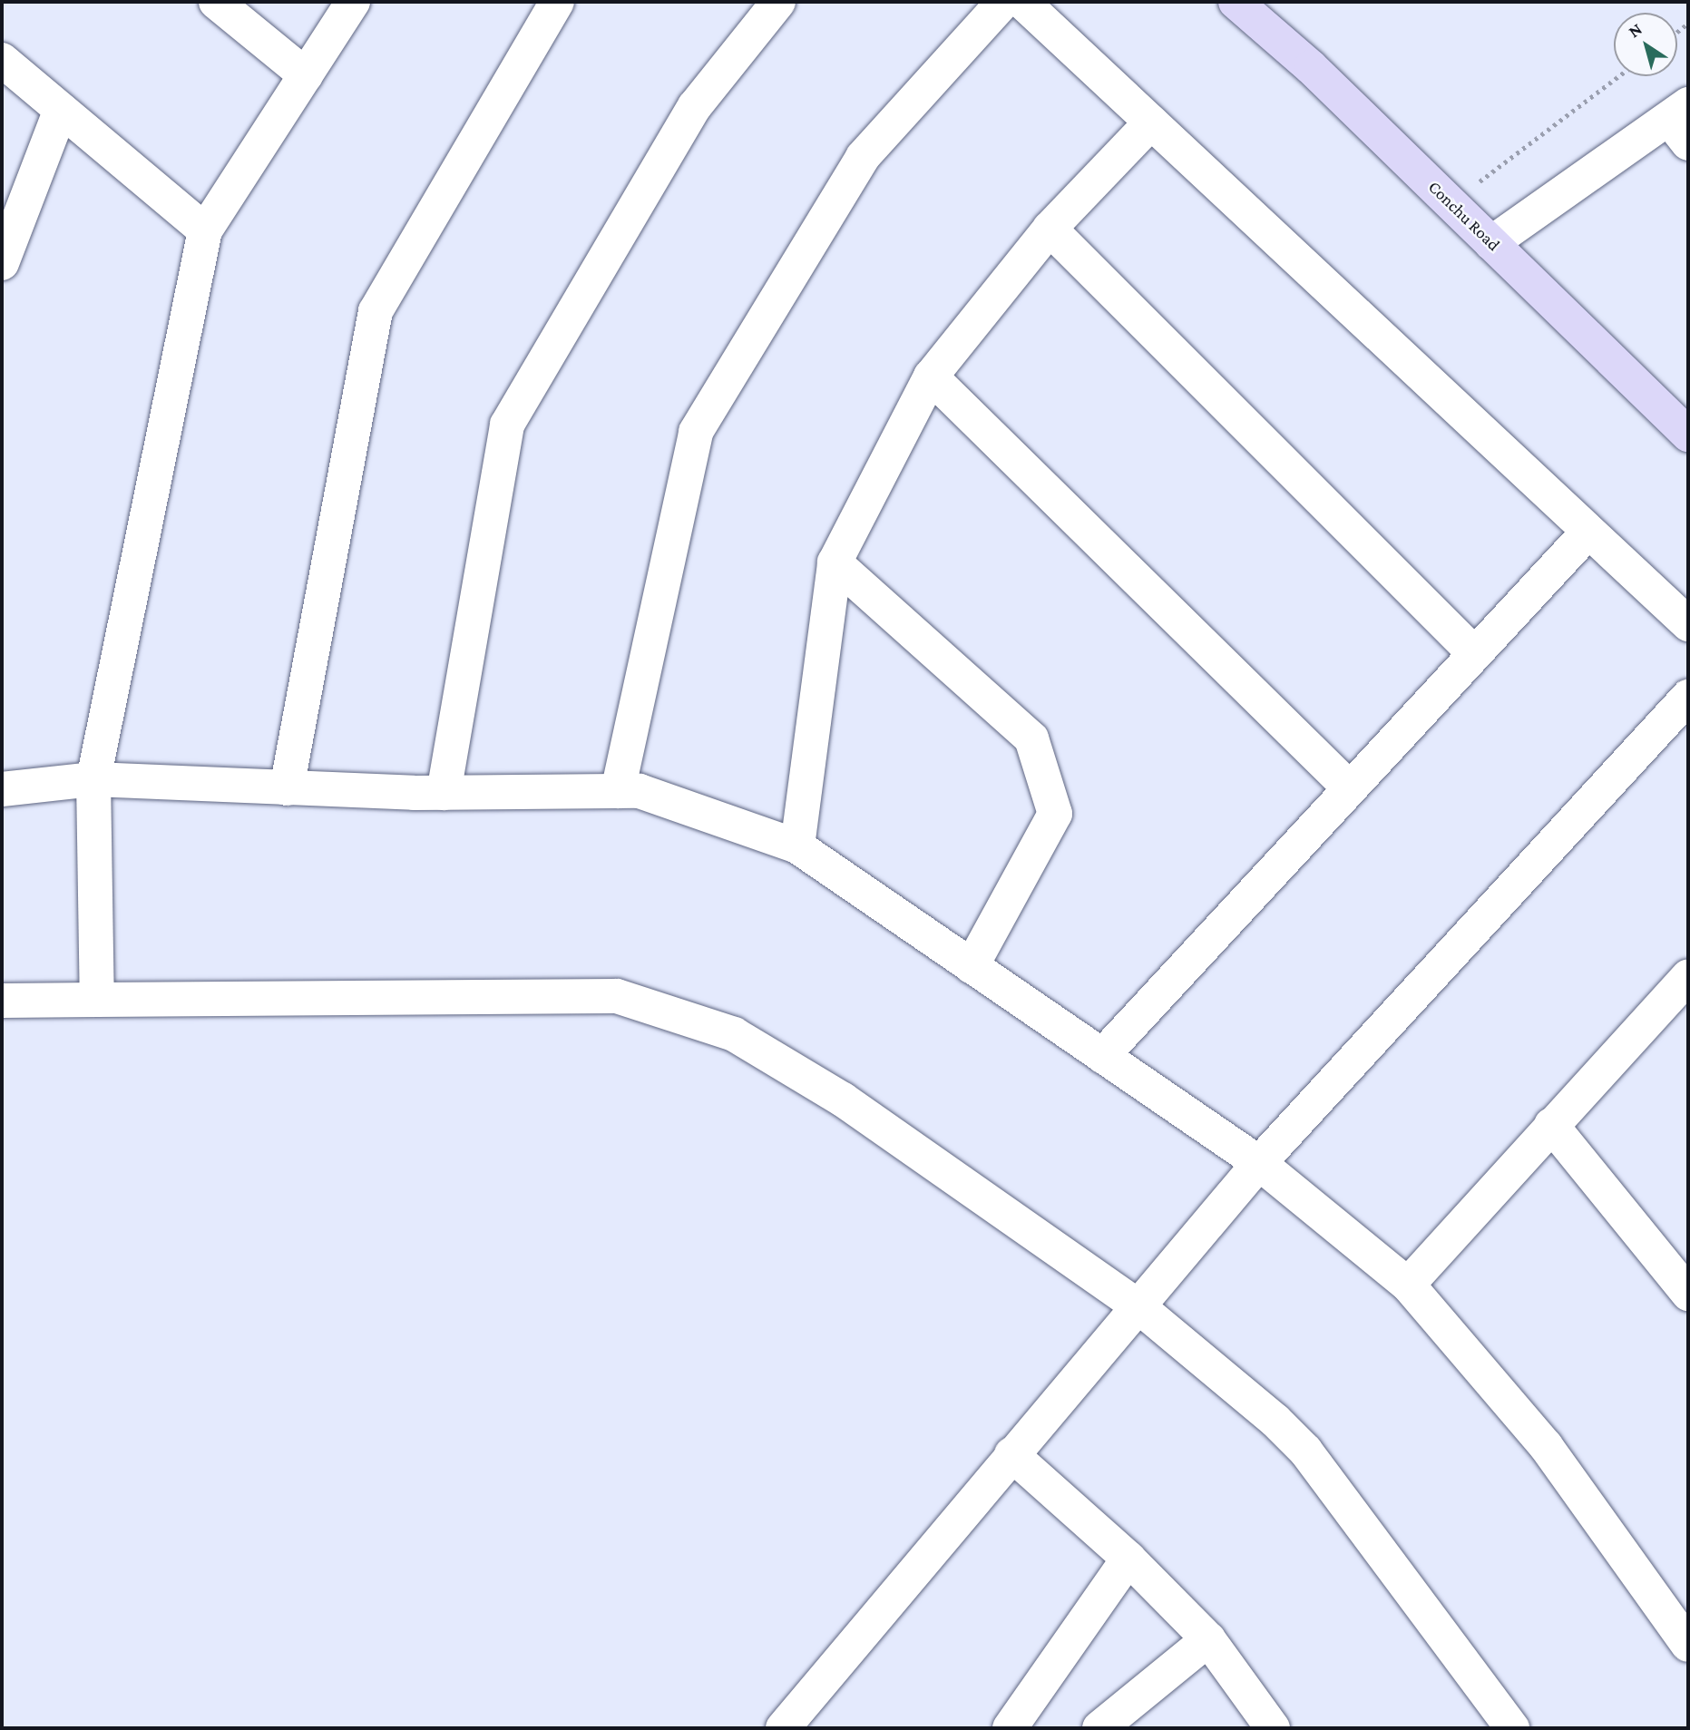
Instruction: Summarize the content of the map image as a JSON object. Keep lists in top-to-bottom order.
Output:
{
  "streets": {
    "main road": ["Conchu Road"]
  },
  "north": "top left"
}
